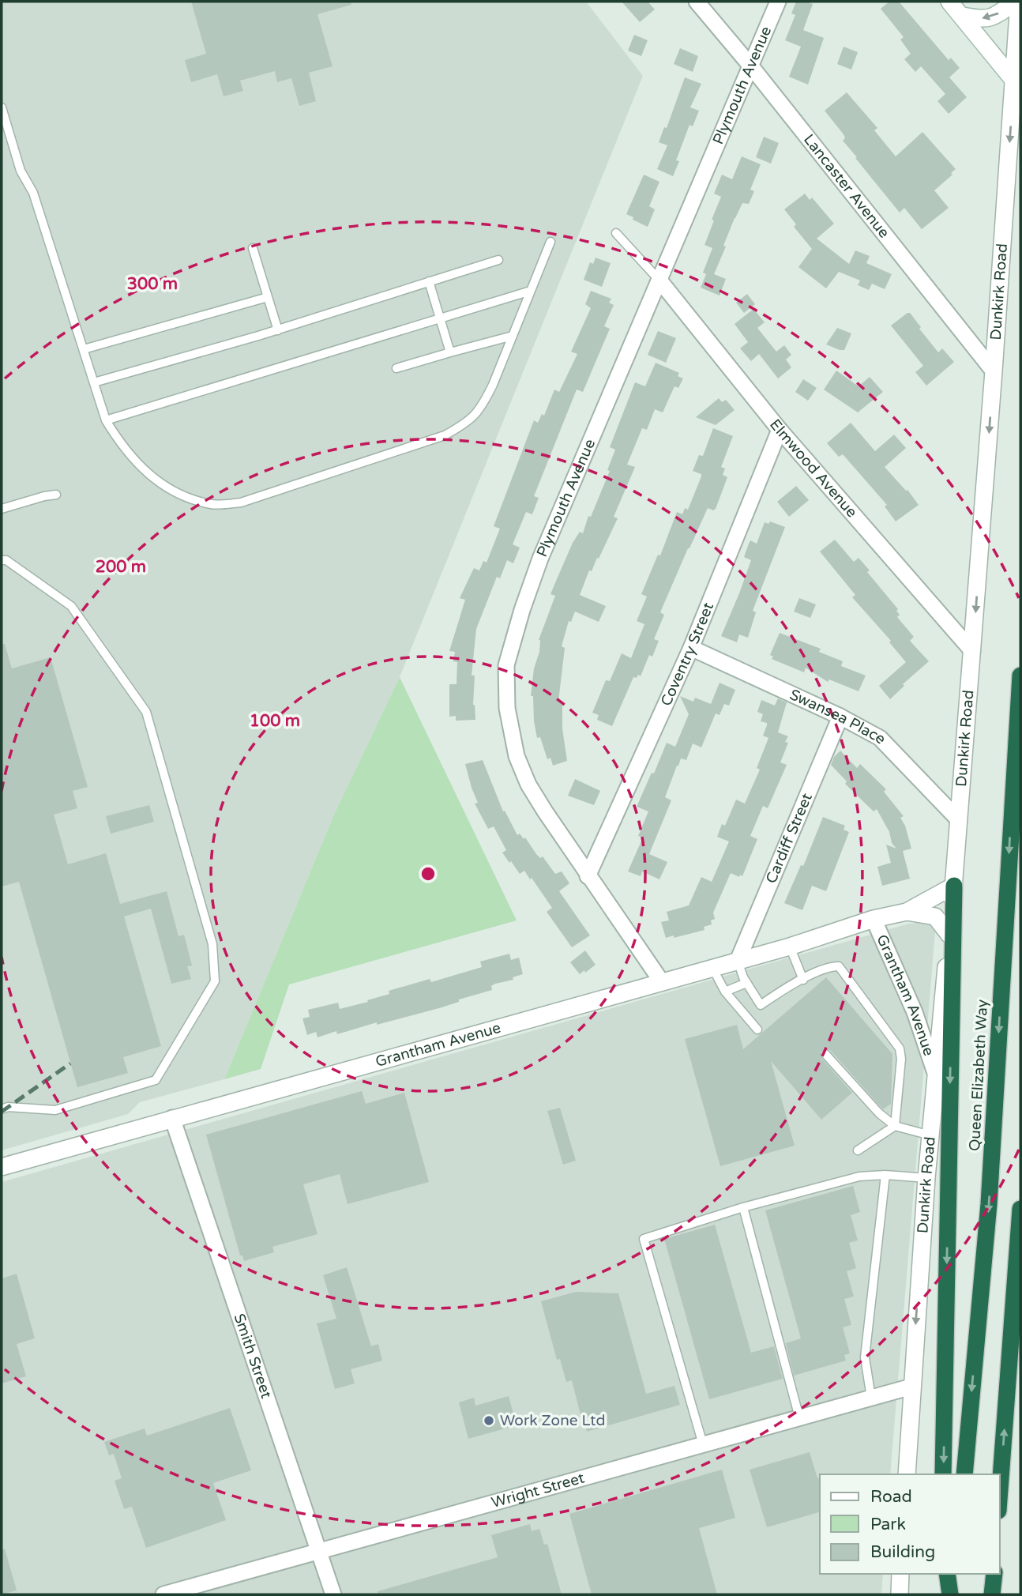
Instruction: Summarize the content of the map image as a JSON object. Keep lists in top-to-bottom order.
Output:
{
  "streets": {
    "highway": ["Queen Elizabeth Way"],
    "street": [
      "Plymouth Avenue",
      "Lancaster Avenue",
      "Dunkirk Road",
      "Elmwood Avenue",
      "Coventry Street",
      "Swansea Place",
      "Cardiff Street",
      "Grantham Avenue",
      "Smith Street",
      "Wright Street"
    ]
  },
  "crossings": [
    ["Plymouth Avenue", "Lancaster Avenue"],
    ["Plymouth Avenue", "Elmwood Avenue"],
    ["Plymouth Avenue", "Coventry Street"],
    ["Plymouth Avenue", "Grantham Avenue"],
    ["Lancaster Avenue", "Dunkirk Road"],
    ["Dunkirk Road", "Elmwood Avenue"],
    ["Dunkirk Road", "Swansea Place"],
    ["Dunkirk Road", "Grantham Avenue"],
    ["Dunkirk Road", "Wright Street"],
    ["Elmwood Avenue", "Coventry Street"],
    ["Coventry Street", "Swansea Place"],
    ["Swansea Place", "Cardiff Street"],
    ["Cardiff Street", "Grantham Avenue"],
    ["Grantham Avenue", "Smith Street"],
    ["Smith Street", "Wright Street"]
  ],
  "one_way": ["Dunkirk Road"],
  "places": ["Work Zone Ltd"],
  "legend": ["Road", "Park", "Building"],
  "rings": ["300 m", "200 m", "100 m"]
}
